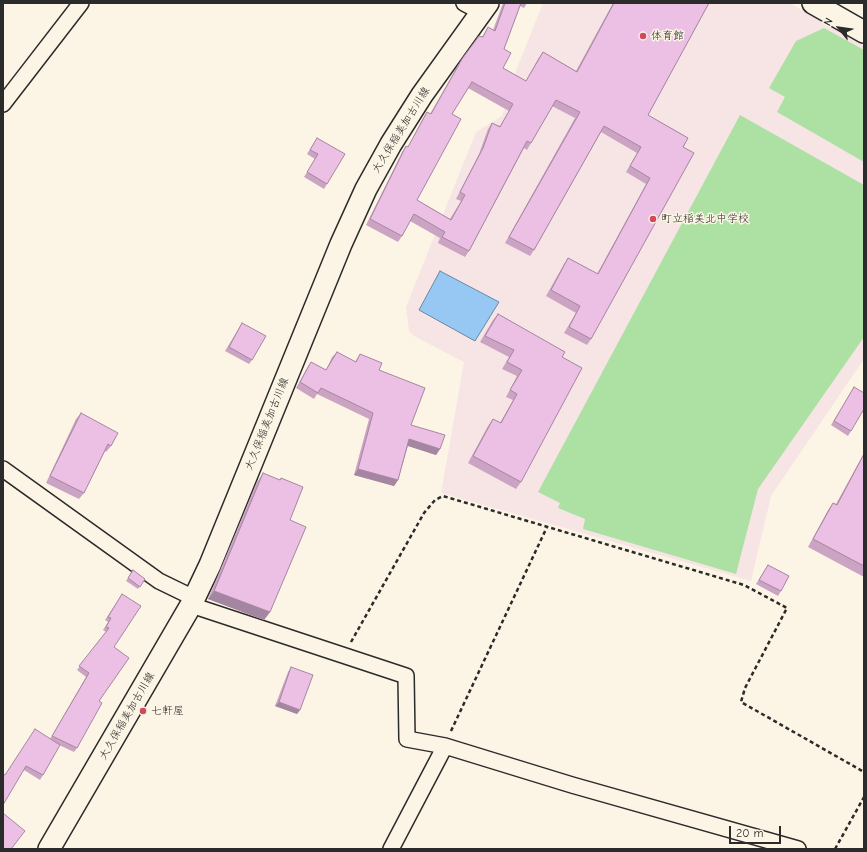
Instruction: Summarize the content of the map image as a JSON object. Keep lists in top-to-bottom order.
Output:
{
  "streets": {
    "main road": ["大久保稲美加古川線"]
  },
  "places": ["体育館", "町立稲美北中学校", "七軒屋"],
  "scale_bar": "20 m",
  "north": "top left"
}
